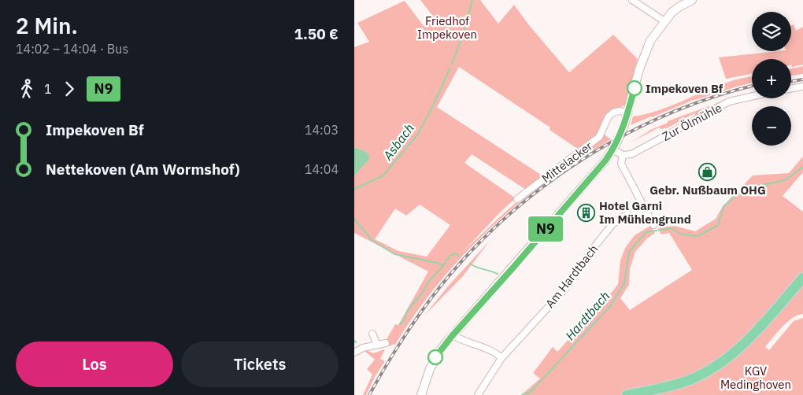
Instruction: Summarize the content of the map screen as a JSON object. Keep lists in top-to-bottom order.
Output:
{
  "streets": {
    "street": ["Zur Ölmühle", "Mittelacker", "Am Hardtbach"]
  },
  "water": ["Asbach", "Hardtbach"],
  "parks": ["Friedhof Impekoven", "KGV Medinghoven"],
  "places": {
    "other": ["Impekoven Bf"],
    "shop": ["Gebr. Nußbaum OHG"],
    "building": ["Hotel Garni Im Mühlengrund"]
  },
  "lines": ["bus line N9"],
  "page": {
    "heading": ["2 Min.", "14:02 – 14:04 · Bus", "1.50 €"],
    "on_map": "N9",
    "map_buttons": ["+", "−"],
    "legs": ["1", "N9"],
    "list": [
      {
        "name": "Impekoven Bf",
        "value": "14:03"
      },
      {
        "name": "Nettekoven (Am Wormshof)",
        "value": "14:04"
      }
    ],
    "buttons": ["Los", "Tickets"]
  }
}
